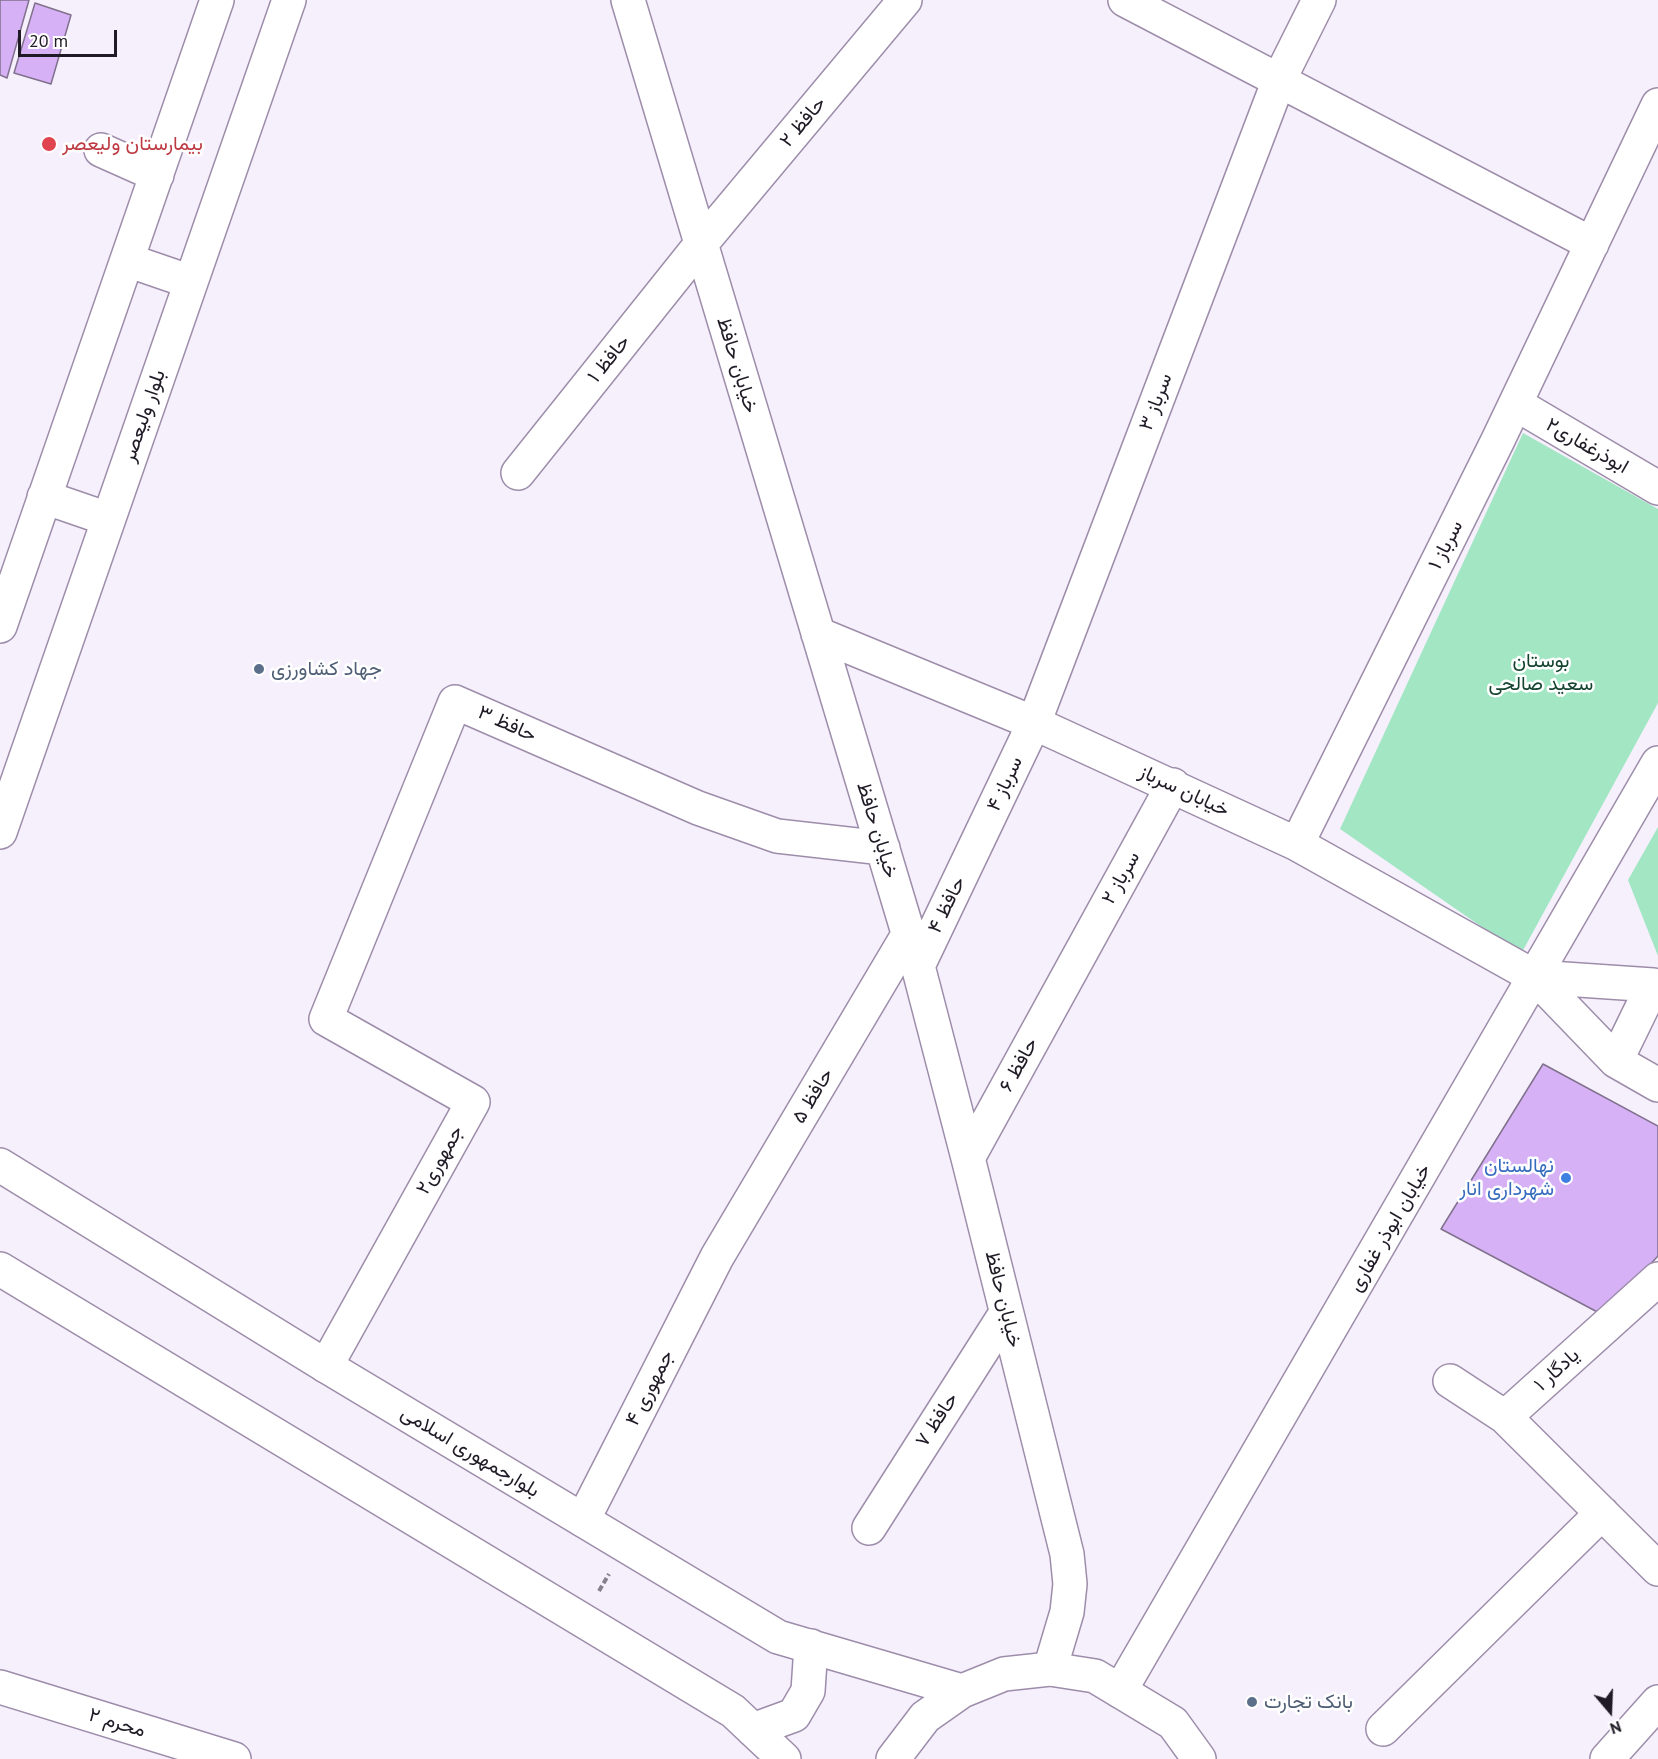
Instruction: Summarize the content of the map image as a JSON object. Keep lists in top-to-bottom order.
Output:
{
  "streets": {
    "street": [
      "حافظ ۲",
      "حافظ ۱",
      "خیابان حافظ",
      "سرباز ۳",
      "بلوار ولیعصر",
      "ابوذرغفاری۲",
      "سرباز ۱",
      "حافظ ۳",
      "سرباز ۴",
      "خیابان سرباز",
      "سرباز ۲",
      "حافظ ۴",
      "حافظ ۶",
      "حافظ ۵",
      "جمهوری۲",
      "خیابان ابوذر غفاری",
      "یادگار ۱",
      "جمهوری ۴",
      "حافظ ۷",
      "بلوارجمهوری اسلامی",
      "محرم ۲"
    ]
  },
  "crossings": [
    ["حافظ ۲", "حافظ ۱"],
    ["حافظ ۲", "خیابان حافظ"],
    ["حافظ ۱", "خیابان حافظ"],
    ["خیابان حافظ", "حافظ ۳"],
    ["خیابان حافظ", "خیابان سرباز"],
    ["خیابان حافظ", "حافظ ۴"],
    ["خیابان حافظ", "حافظ ۶"],
    ["خیابان حافظ", "حافظ ۵"],
    ["خیابان حافظ", "حافظ ۷"],
    ["سرباز ۳", "سرباز ۴"],
    ["سرباز ۳", "خیابان سرباز"],
    ["ابوذرغفاری۲", "سرباز ۱"],
    ["سرباز ۱", "خیابان سرباز"],
    ["حافظ ۳", "جمهوری۲"],
    ["سرباز ۴", "خیابان سرباز"],
    ["سرباز ۴", "حافظ ۴"],
    ["خیابان سرباز", "سرباز ۲"],
    ["خیابان سرباز", "خیابان ابوذر غفاری"],
    ["سرباز ۲", "حافظ ۶"],
    ["حافظ ۵", "جمهوری ۴"],
    ["جمهوری۲", "بلوارجمهوری اسلامی"],
    ["جمهوری ۴", "بلوارجمهوری اسلامی"]
  ],
  "parks": ["بوستان سعید صالحی"],
  "places": [
    "بیمارستان ولیعصر",
    "جهاد کشاورزی",
    "نهالستان شهرداری انار",
    "بانک تجارت"
  ],
  "scale_bar": "20 m",
  "north": "bottom"
}
